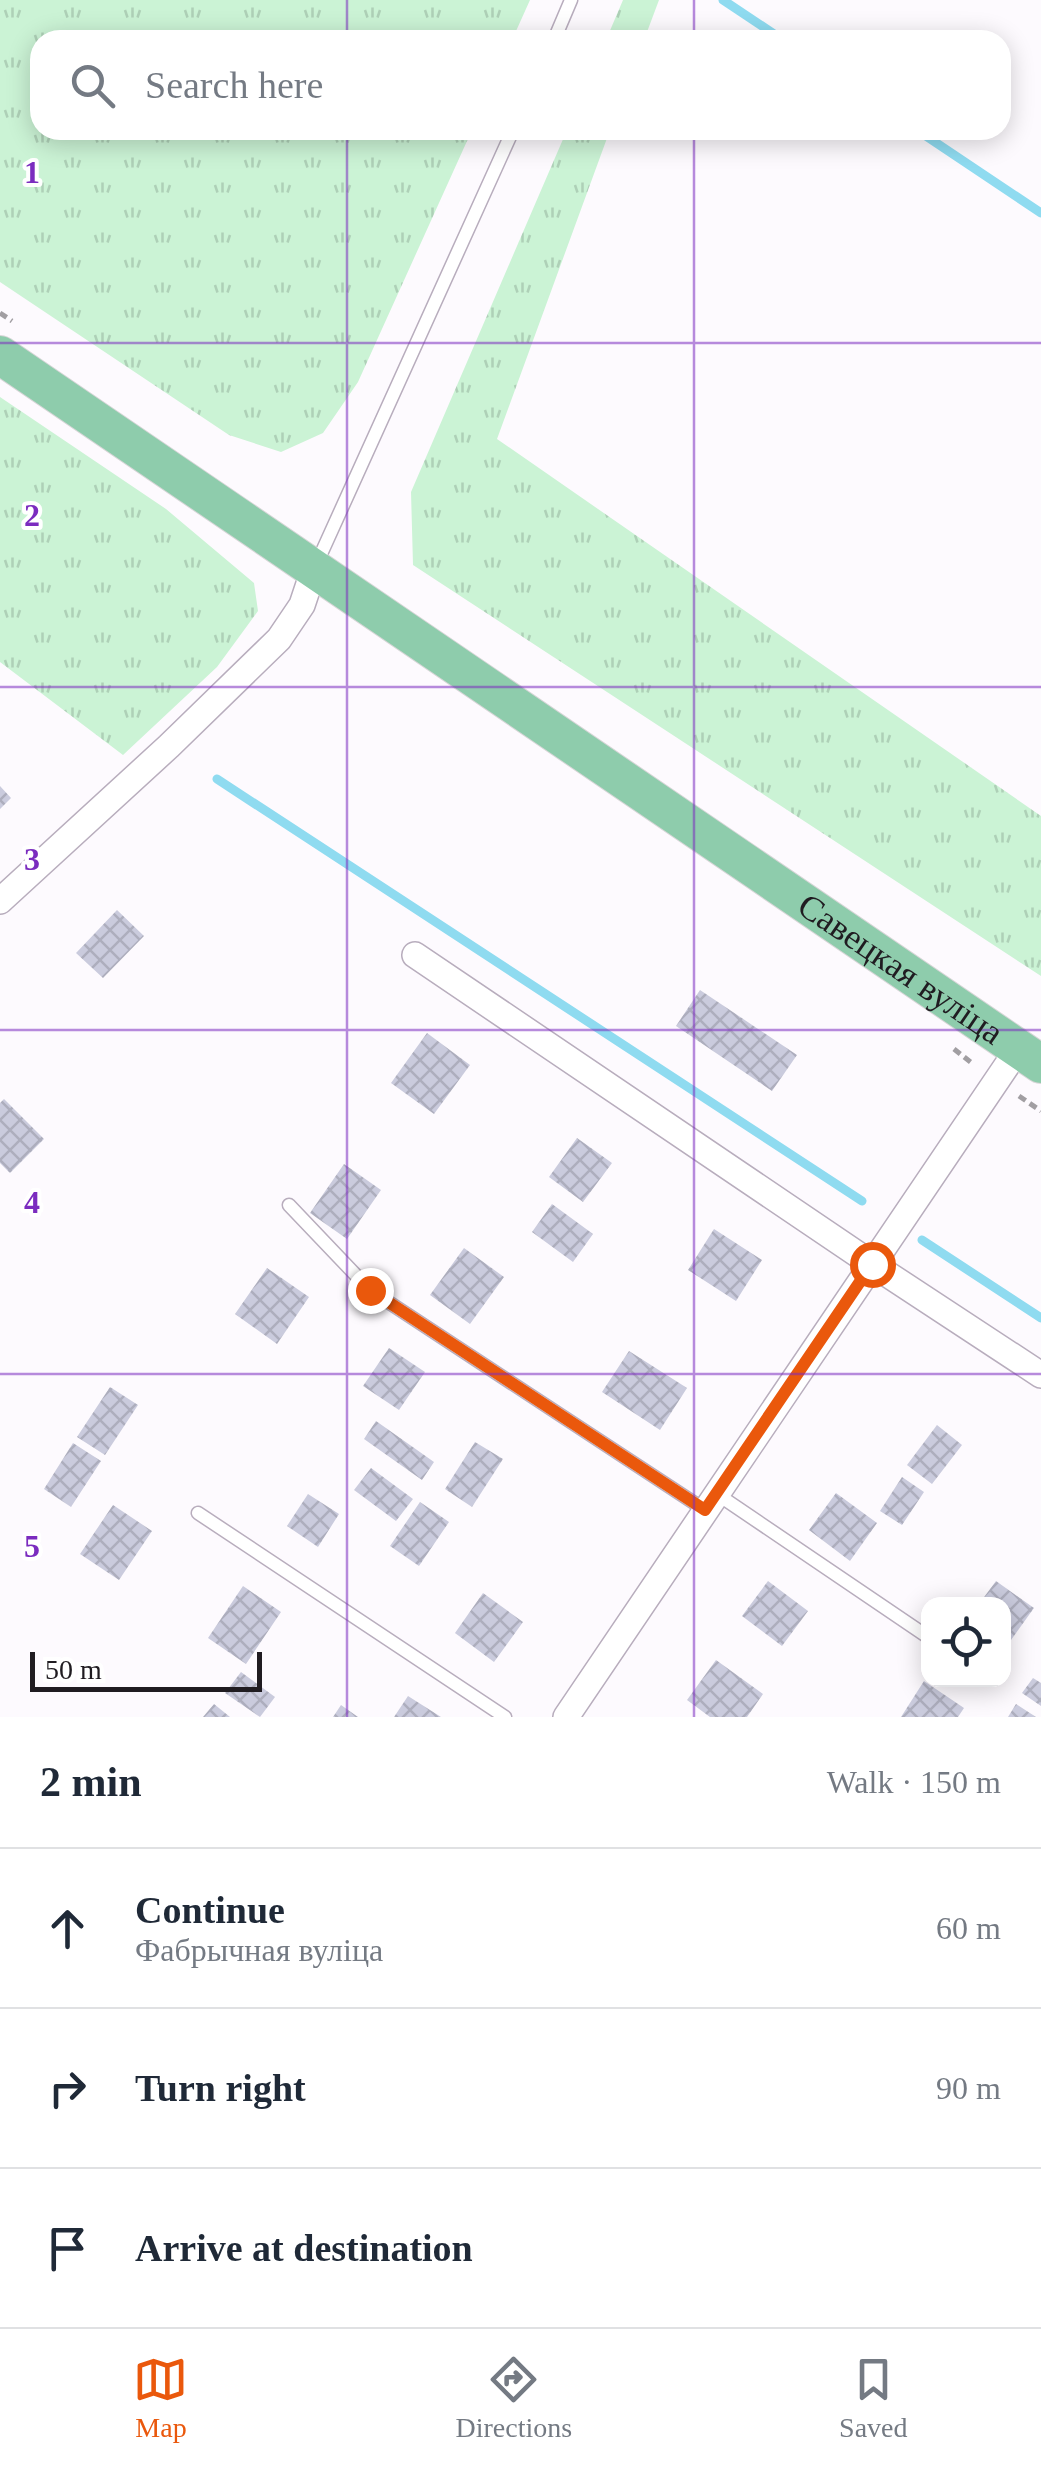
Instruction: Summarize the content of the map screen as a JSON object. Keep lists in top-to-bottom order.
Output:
{
  "streets": {
    "main road": ["Савецкая вуліца"]
  },
  "scale_bar": "50 m",
  "page": {
    "search": "Search here",
    "scale": "50 m",
    "heading": ["2 min", "Walk · 150 m"],
    "list": [
      ["Continue", "Фабрычная вуліца", "60 m"],
      ["Turn right", "90 m"],
      "Arrive at destination"
    ],
    "nav": ["Map", "Directions", "Saved"]
  },
  "grid": {
    "rows": [
      "1",
      "2",
      "3",
      "4",
      "5"
    ]
  }
}
